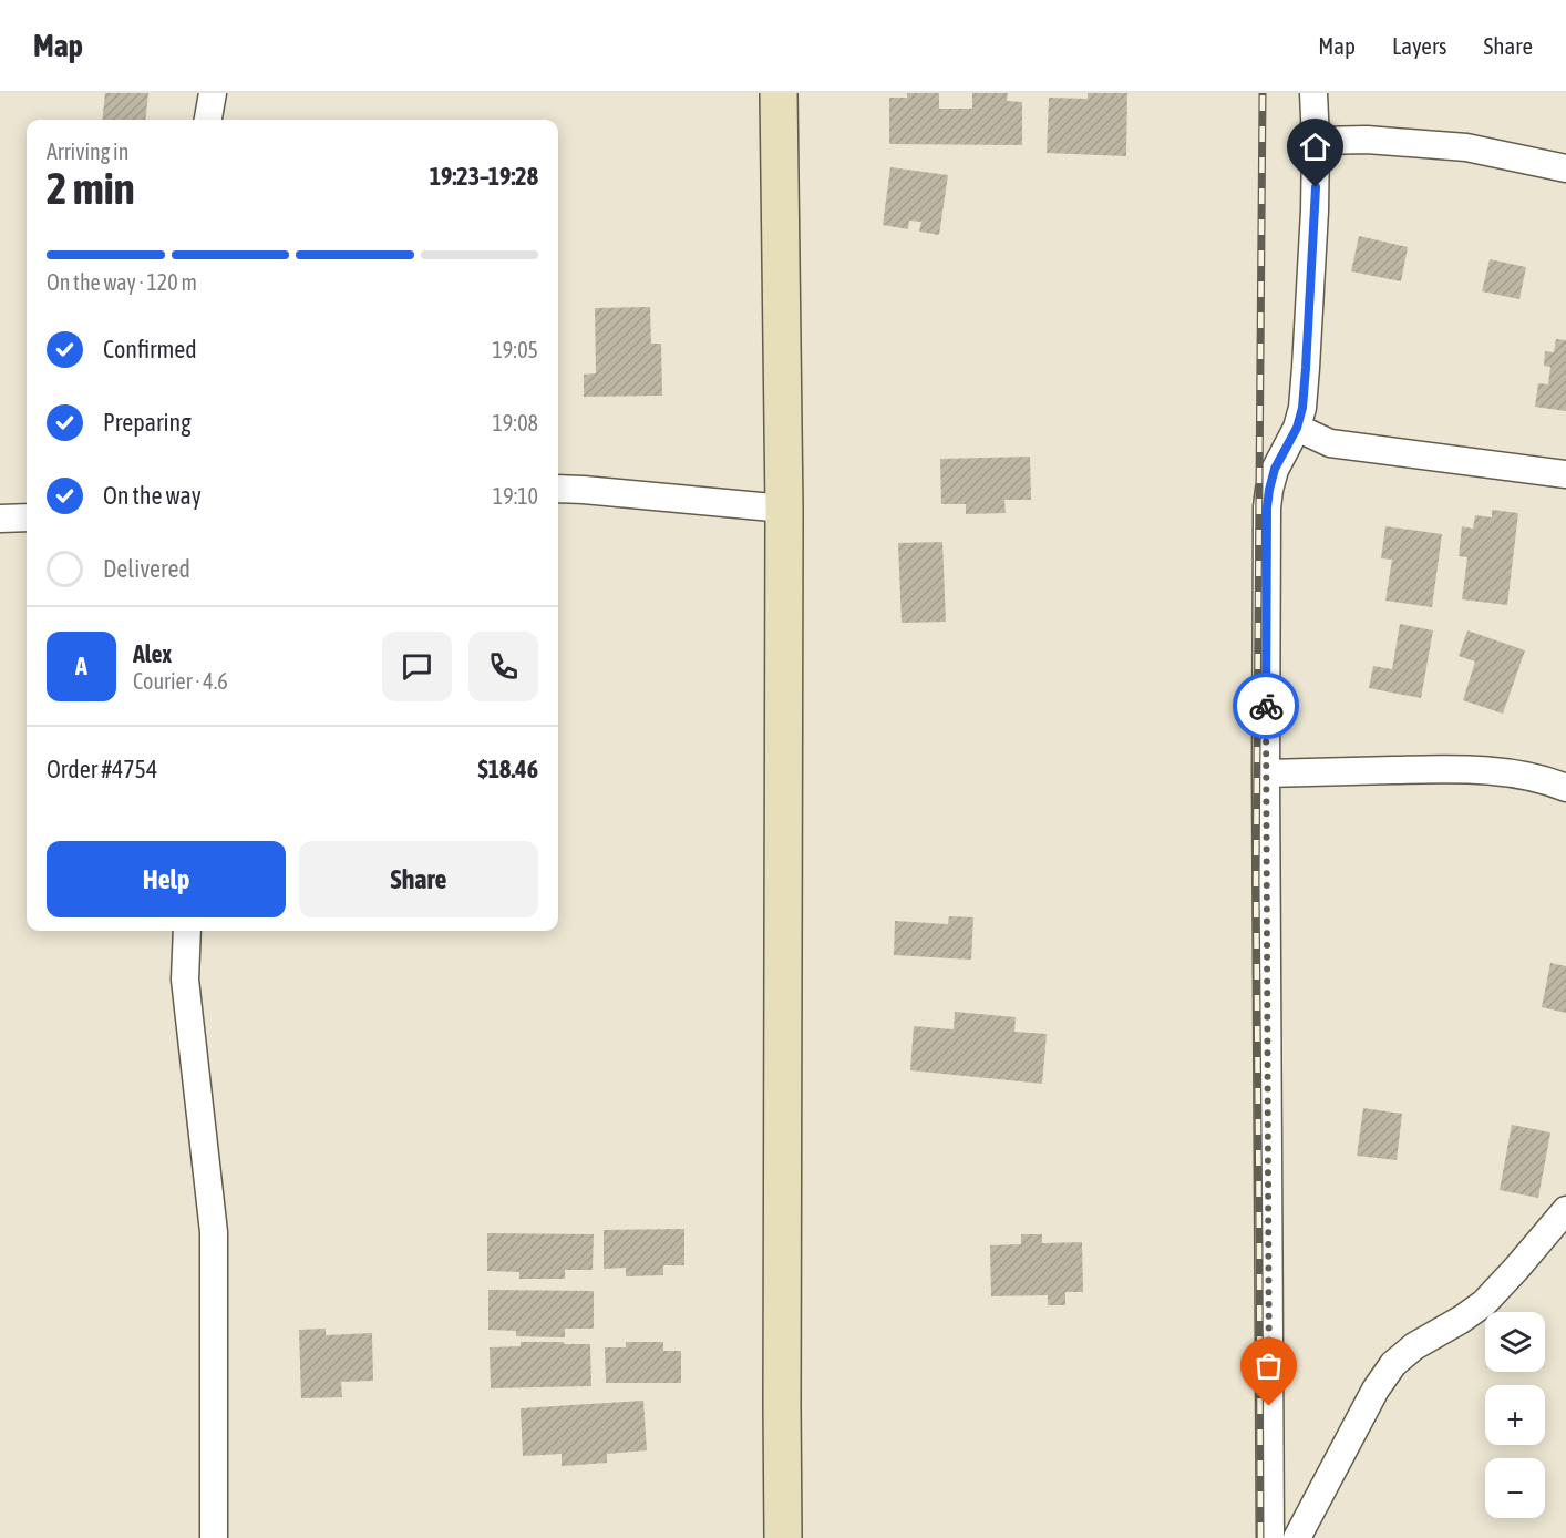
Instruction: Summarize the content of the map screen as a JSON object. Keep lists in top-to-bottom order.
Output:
{
  "page": {
    "header": "Map",
    "nav": ["Map", "Layers", "Share"],
    "heading": ["2 min", "Arriving in", "19:23–19:28"],
    "panel": [
      "Alex",
      "Courier · 4.6",
      "Order #4754",
      "$18.46"
    ],
    "bar": "On the way · 120 m",
    "list": [
      ["Confirmed", "19:05"],
      ["Preparing", "19:08"],
      ["On the way", "19:10"],
      "Delivered"
    ],
    "round": "A",
    "buttons": ["Help", "Share"],
    "map_buttons": ["+", "−"]
  }
}
